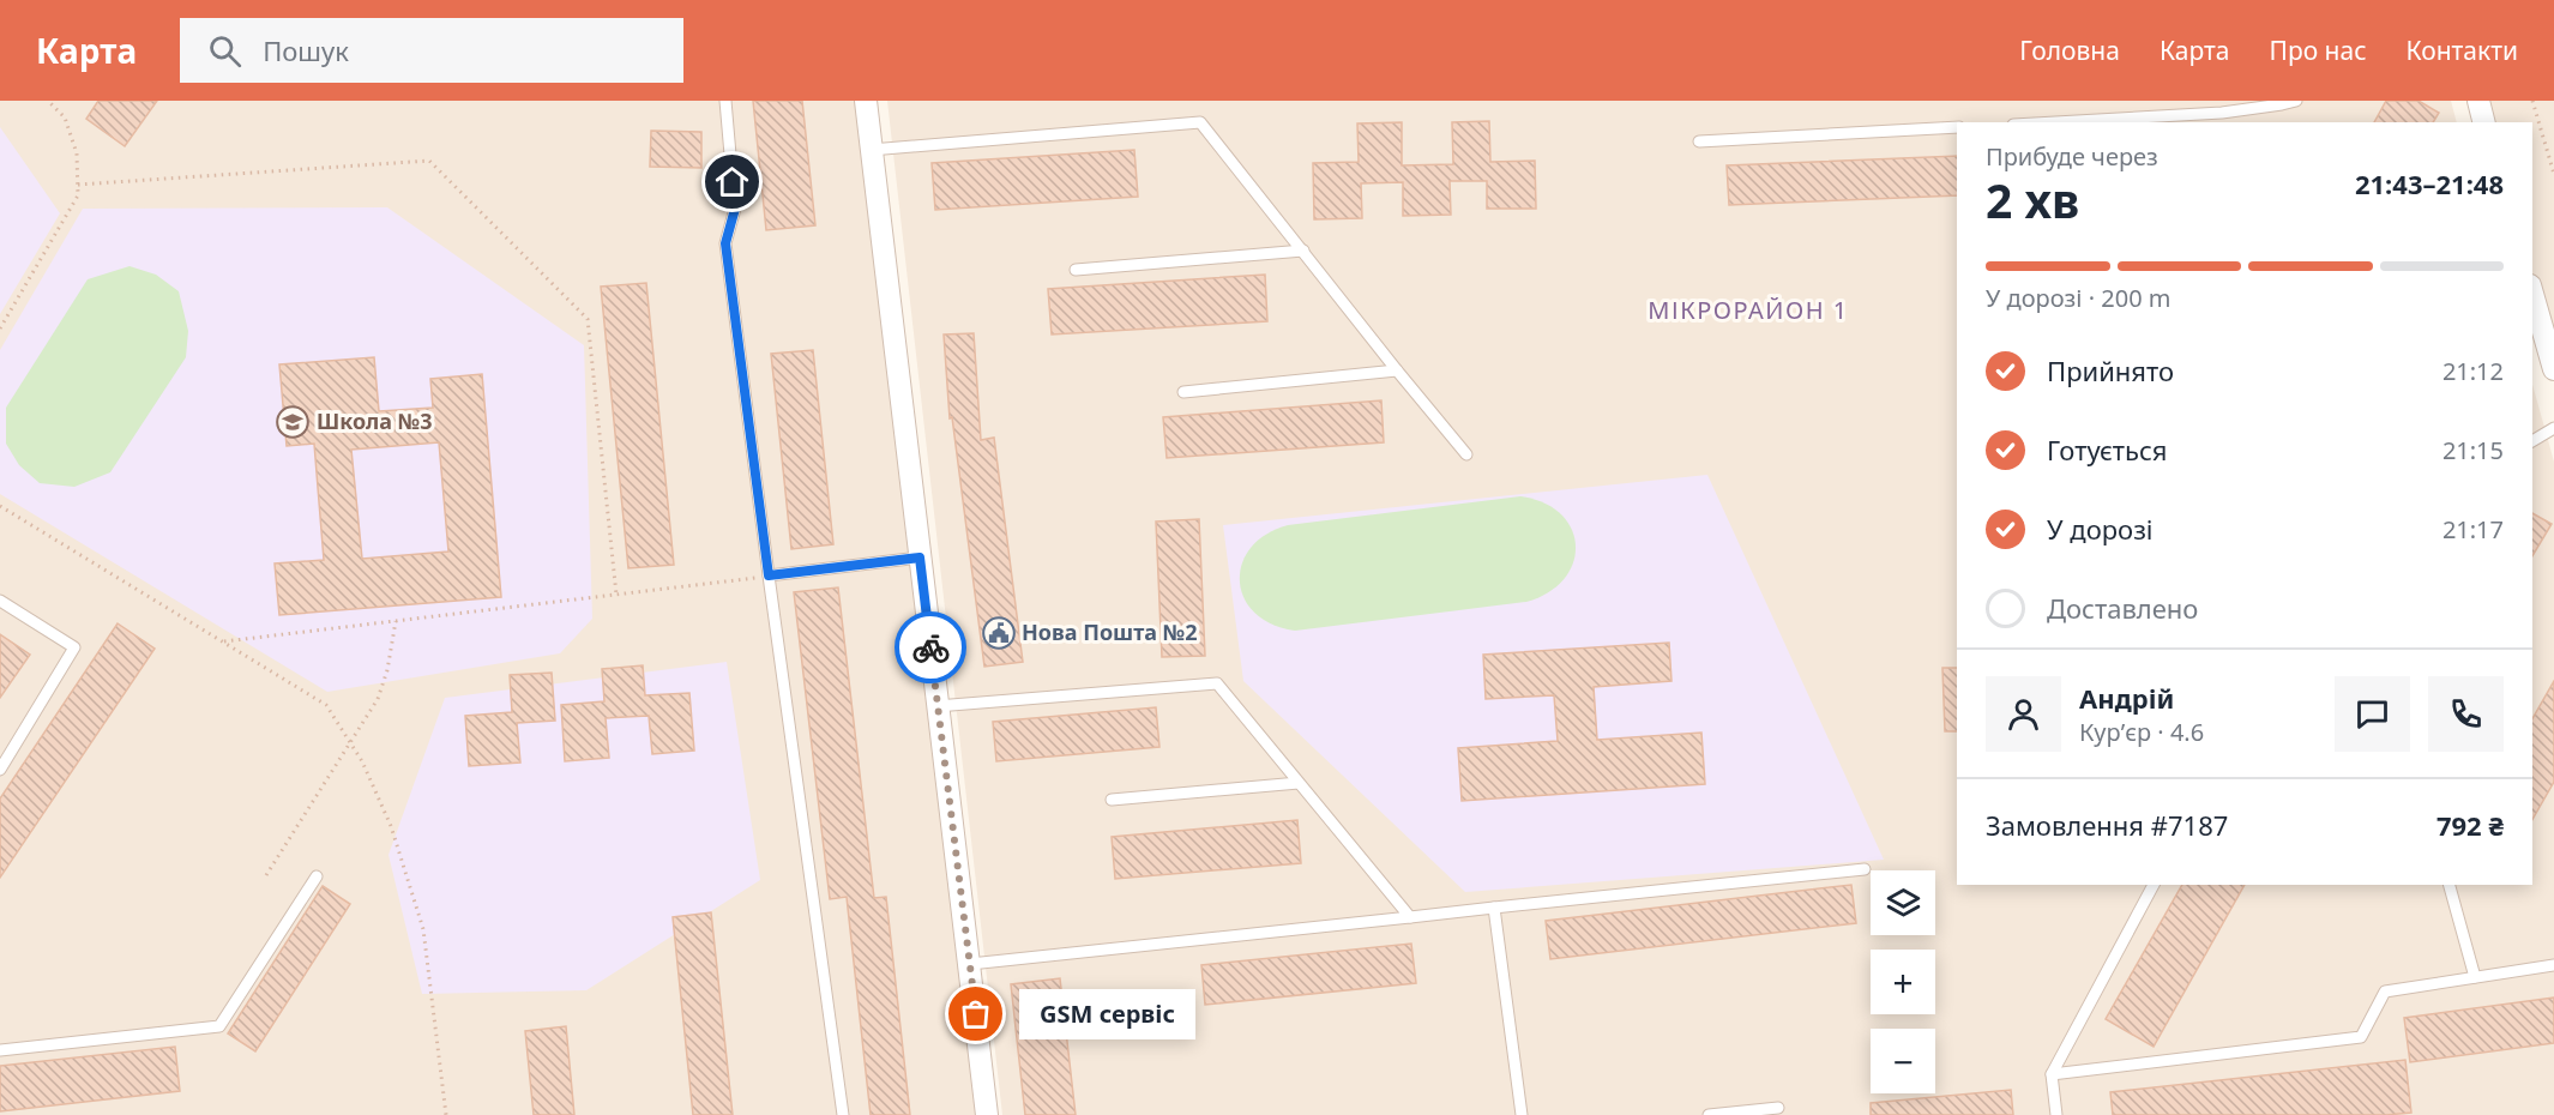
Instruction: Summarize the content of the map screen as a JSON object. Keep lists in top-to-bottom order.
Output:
{
  "districts": ["МІКРОРАЙОН 1"],
  "places": {
    "school or university": ["Школа №3"],
    "public building": ["Нова Пошта №2"],
    "other": ["GSM сервіс"]
  },
  "page": {
    "header": "Карта",
    "search": "Пошук",
    "nav": [
      "Головна",
      "Карта",
      "Про нас",
      "Контакти"
    ],
    "heading": ["2 хв", "Прибуде через", "21:43–21:48"],
    "panel": [
      "Андрій",
      "Кур’єр · 4.6",
      "Замовлення #7187",
      "792 ₴"
    ],
    "bar": "У дорозі · 200 m",
    "list": [
      ["Прийнято", "21:12"],
      ["Готується", "21:15"],
      ["У дорозі", "21:17"],
      "Доставлено"
    ],
    "map_buttons": ["+", "−"],
    "bubble": "GSM сервіс"
  }
}
